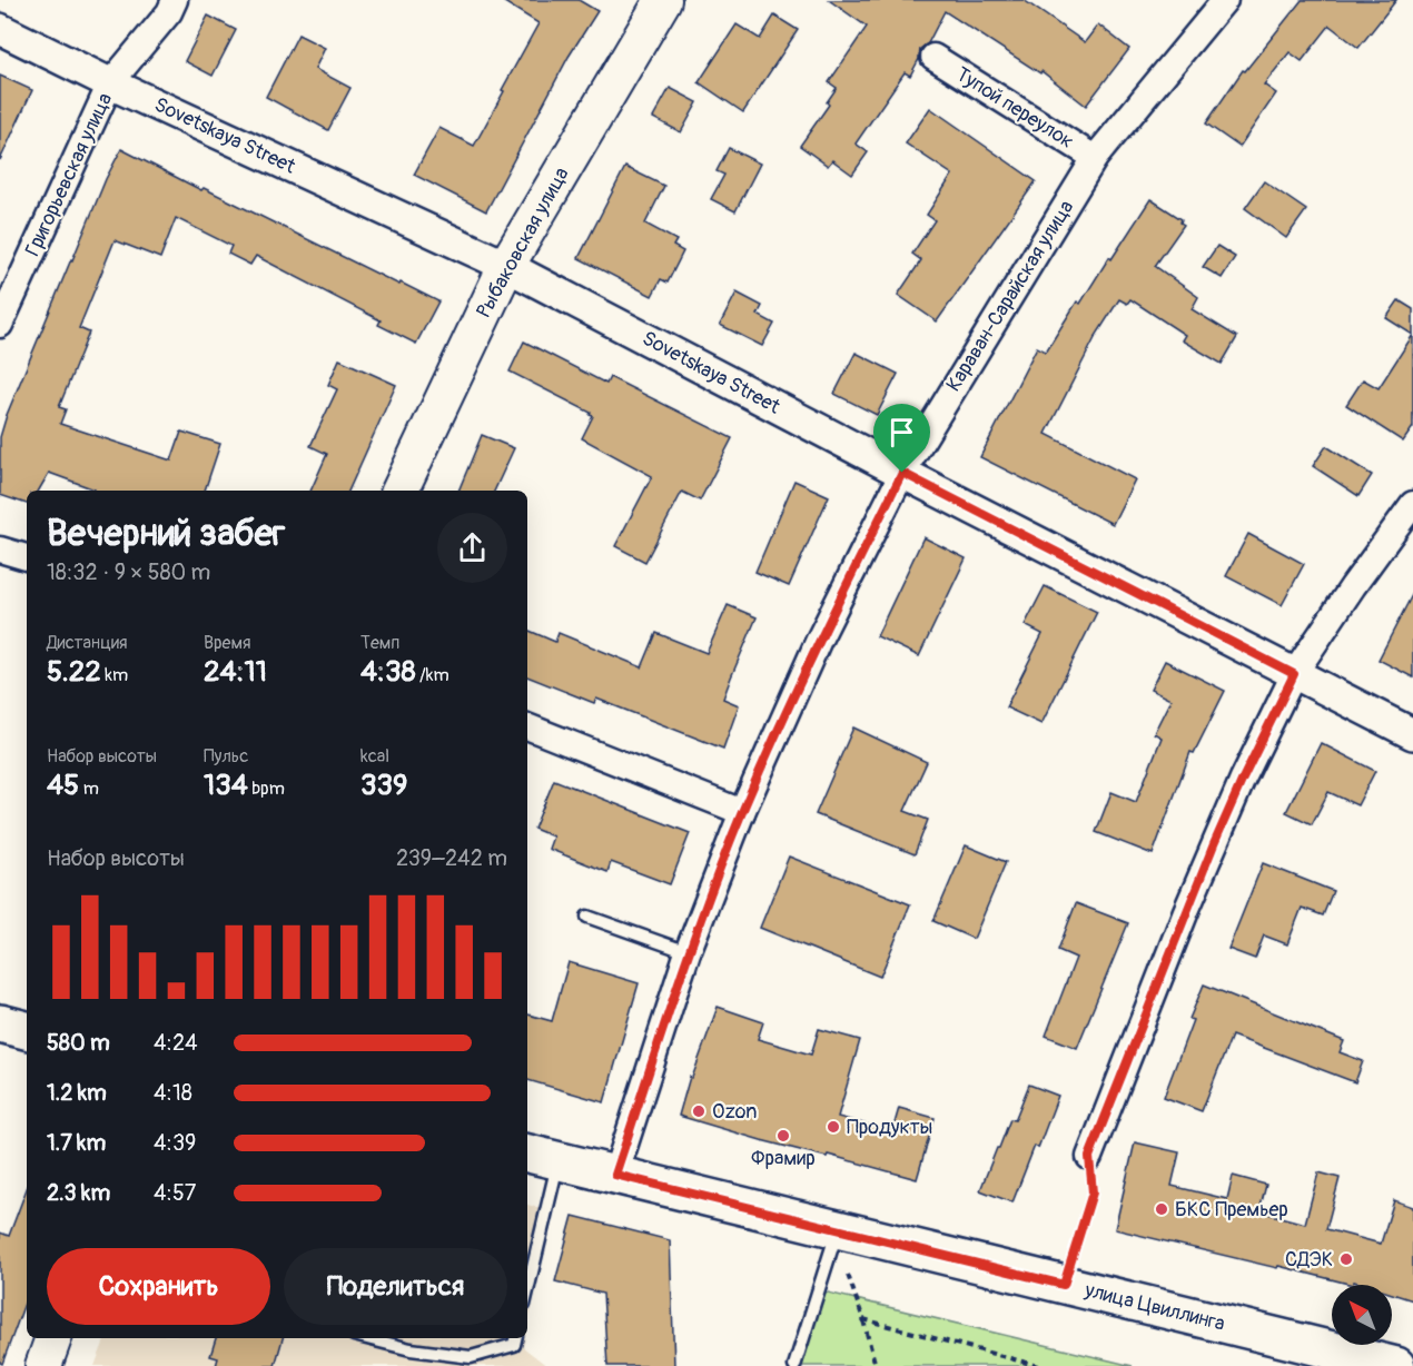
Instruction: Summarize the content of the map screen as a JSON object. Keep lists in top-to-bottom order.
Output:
{
  "streets": {
    "main road": ["Рыбаковская улица", "улица Цвиллинга"],
    "street": [
      "Тупой переулок",
      "Sovetskaya Street",
      "Григорьевская улица",
      "Караван-Сарайская улица"
    ]
  },
  "crossings": [
    ["Тупой переулок", "Караван-Сарайская улица"],
    ["Sovetskaya Street", "Григорьевская улица"],
    ["Sovetskaya Street", "Рыбаковская улица"],
    ["Sovetskaya Street", "Караван-Сарайская улица"],
    ["Караван-Сарайская улица", "улица Цвиллинга"]
  ],
  "places": [
    "Ozon",
    "Продукты",
    "Фрамир",
    "БКС Премьер",
    "СДЭК"
  ],
  "north": "top left",
  "page": {
    "heading": ["Вечерний забег", "18:32 · 9 × 580 m"],
    "stats": [
      ["Дистанция", "5.22 km"],
      ["Время", "24:11"],
      ["Темп", "4:38 /km"],
      ["Набор высоты", "45 m"],
      ["Пульс", "134 bpm"],
      ["kcal", "339"]
    ],
    "chart": ["Набор высоты", "239–242 m"],
    "list": [
      {
        "name": "580 m",
        "note": "4:24"
      },
      {
        "name": "1.2 km",
        "note": "4:18"
      },
      {
        "name": "1.7 km",
        "note": "4:39"
      },
      {
        "name": "2.3 km",
        "note": "4:57"
      }
    ],
    "buttons": ["Сохранить", "Поделиться"]
  }
}
